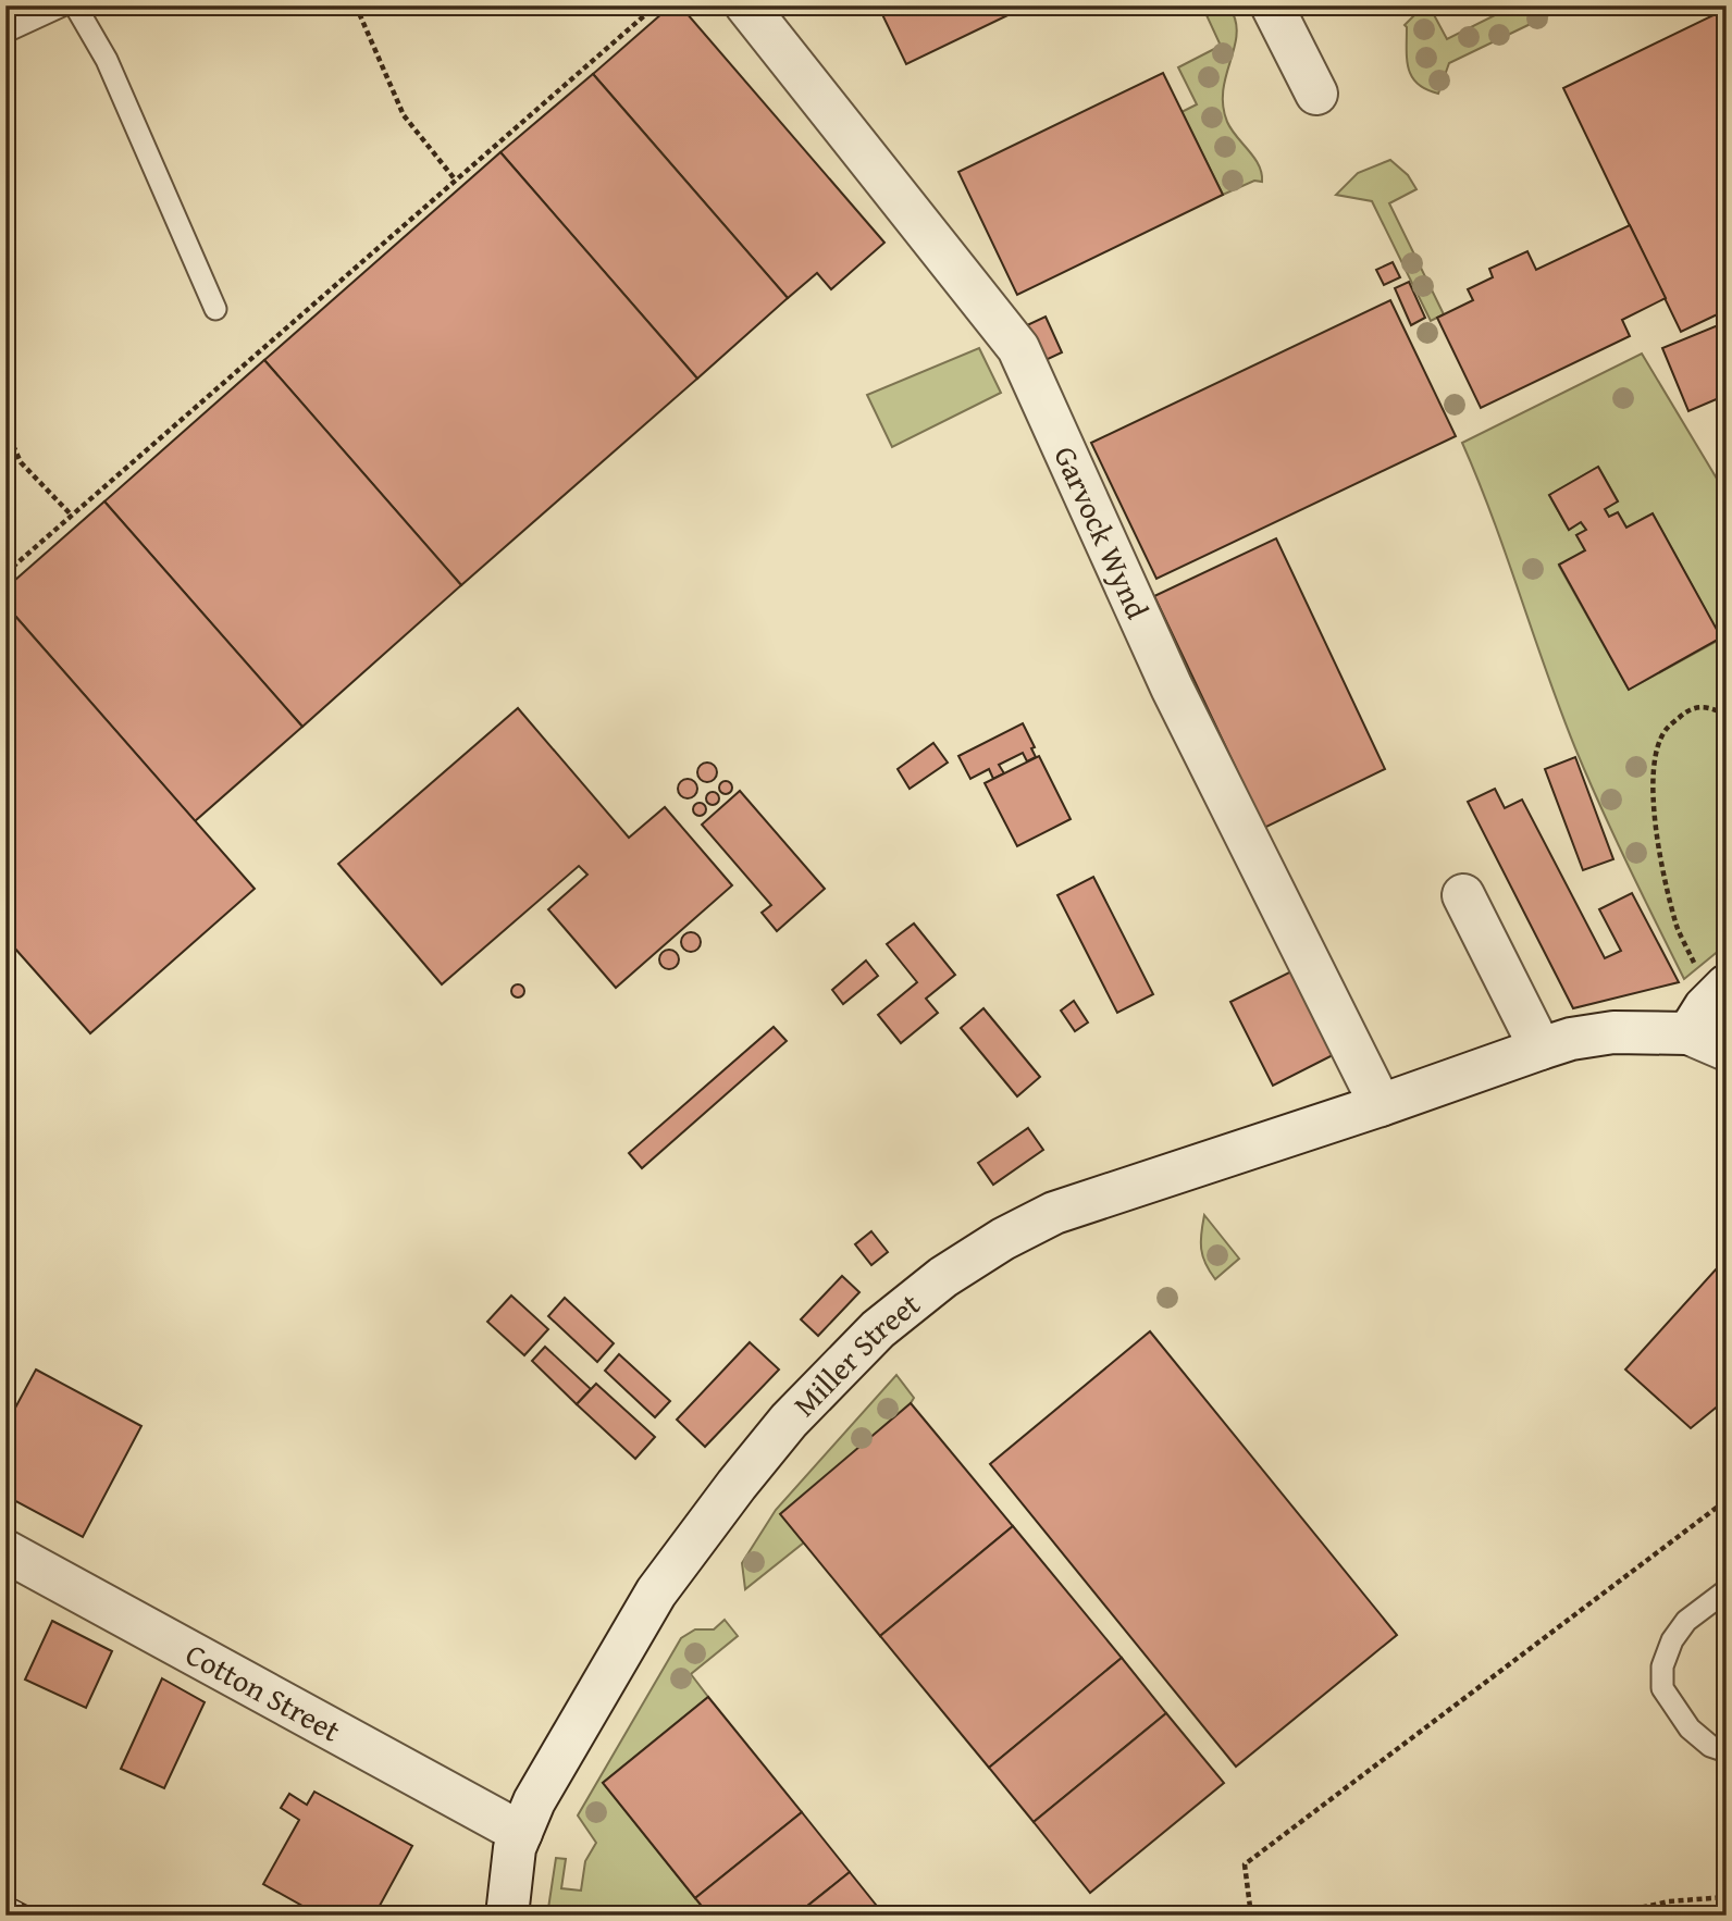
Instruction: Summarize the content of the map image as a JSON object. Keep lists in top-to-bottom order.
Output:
{
  "streets": {
    "street": ["Garvock Wynd", "Miller Street", "Cotton Street"]
  },
  "crossings": [
    ["Garvock Wynd", "Miller Street"],
    ["Miller Street", "Cotton Street"]
  ]
}
